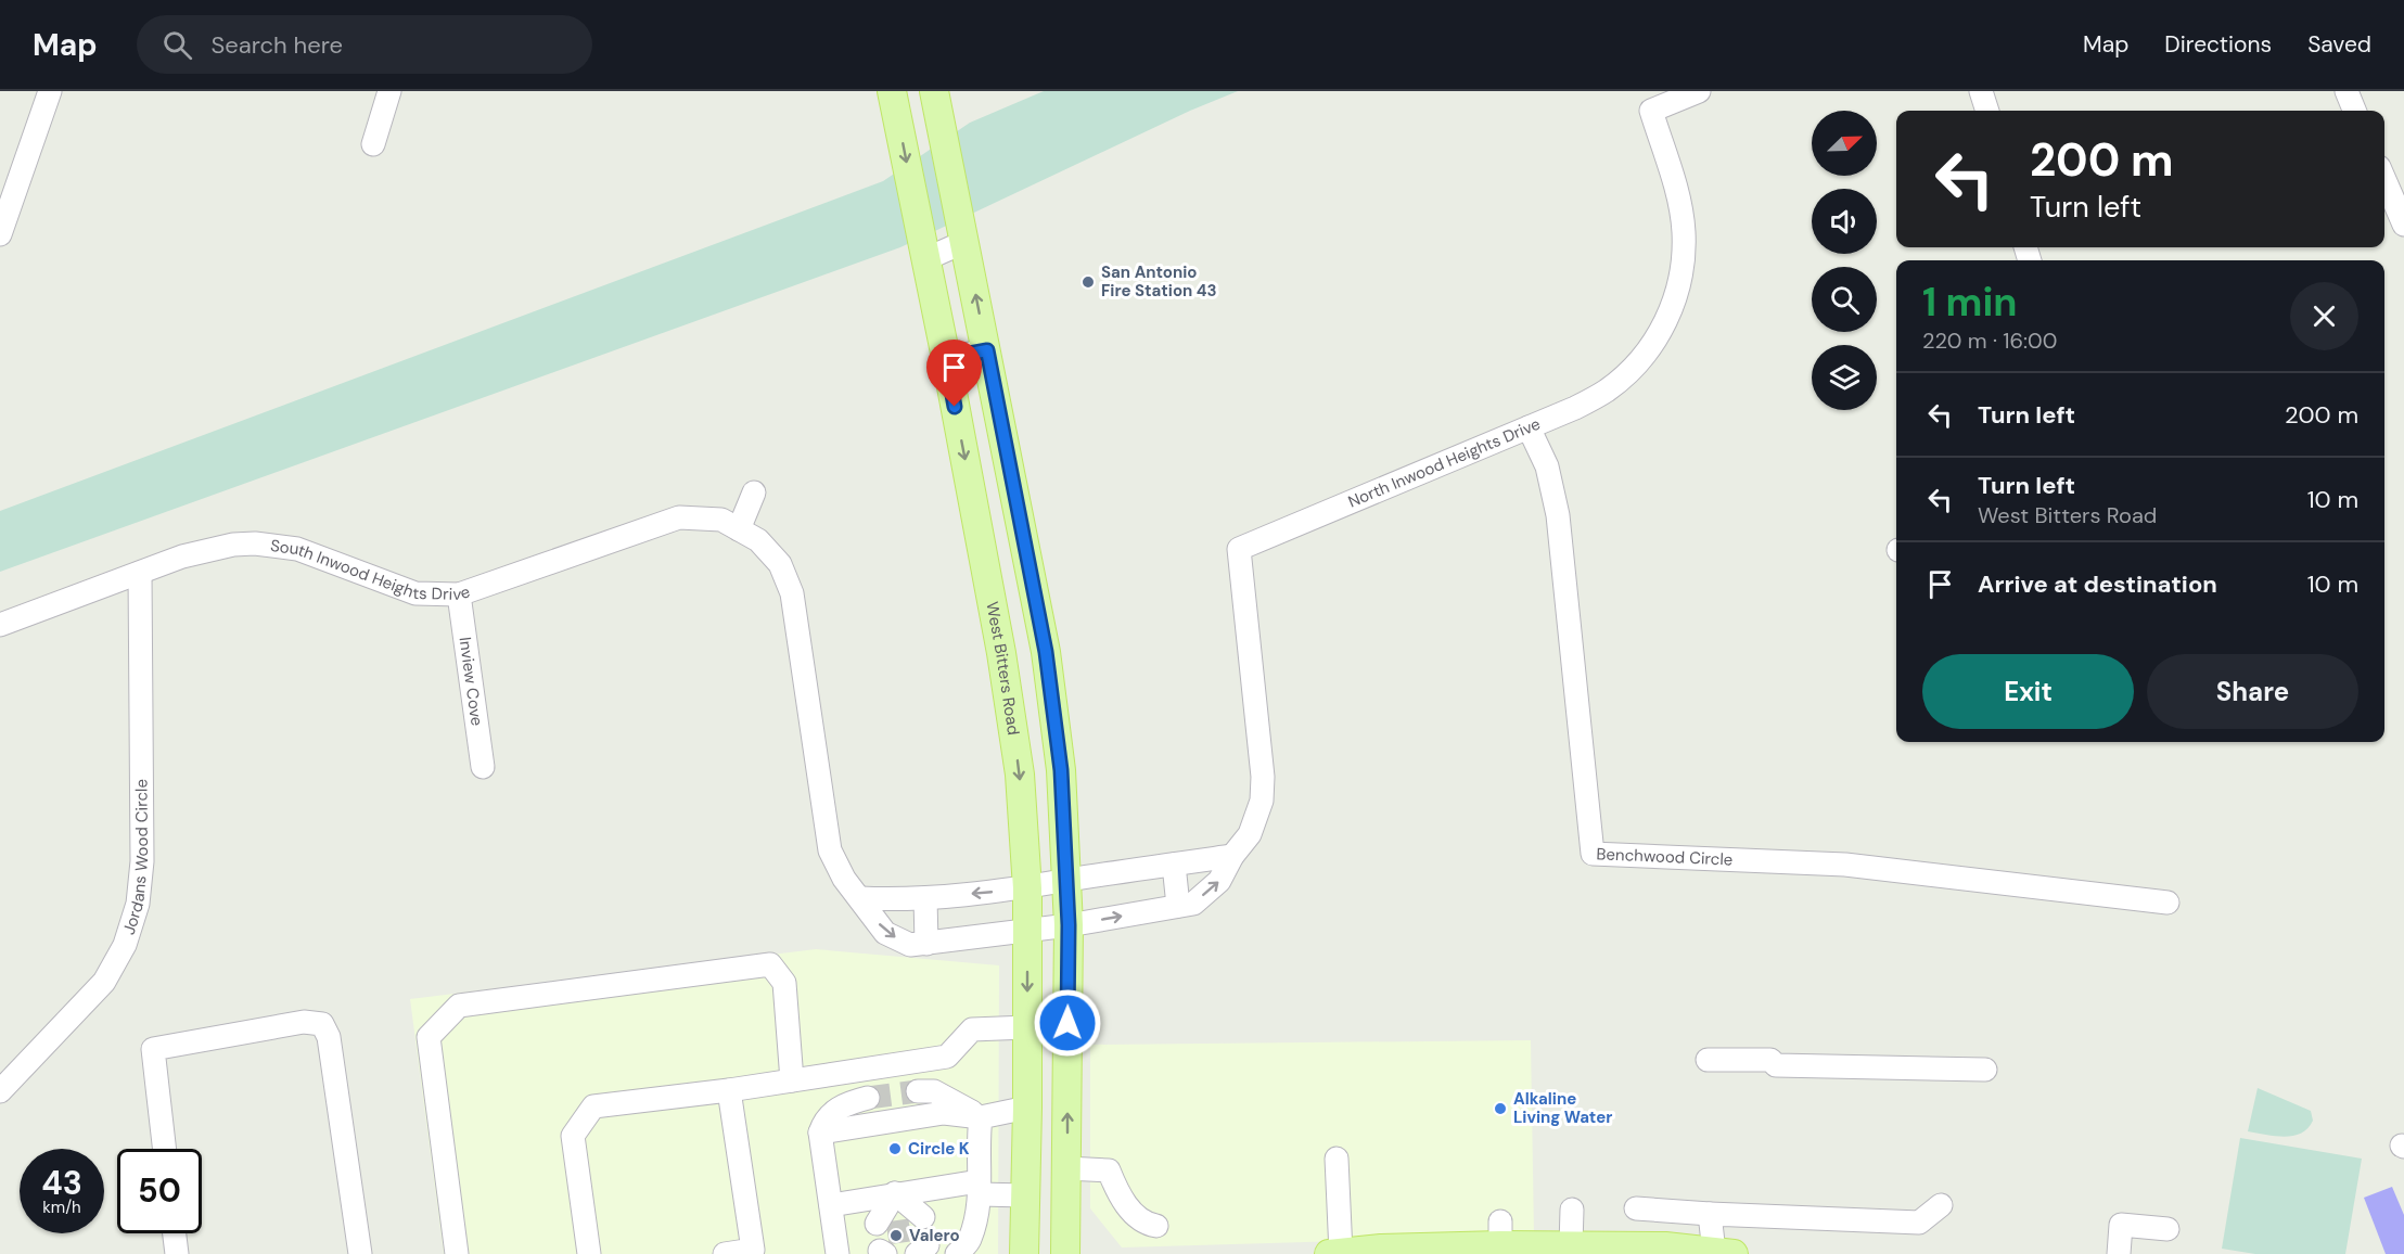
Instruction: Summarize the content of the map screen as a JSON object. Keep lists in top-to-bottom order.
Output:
{
  "streets": {
    "main road": ["West Bitters Road"],
    "street": [
      "North Inwood Heights Drive",
      "South Inwood Heights Drive",
      "Inview Cove",
      "Benchwood Circle",
      "Jordans Wood Circle"
    ]
  },
  "crossings": [
    ["North Inwood Heights Drive", "South Inwood Heights Drive"],
    ["North Inwood Heights Drive", "West Bitters Road"],
    ["North Inwood Heights Drive", "Benchwood Circle"],
    ["South Inwood Heights Drive", "West Bitters Road"],
    ["South Inwood Heights Drive", "Inview Cove"],
    ["South Inwood Heights Drive", "Jordans Wood Circle"]
  ],
  "places": [
    "San Antonio Fire Station 43",
    "Alkaline Living Water",
    "Circle K",
    "Valero"
  ],
  "north": "top right",
  "page": {
    "header": "Map",
    "search": "Search here",
    "nav": ["Map", "Directions", "Saved"],
    "turn": ["200 m", "Turn left"],
    "heading": ["1 min", "220 m · 16:00"],
    "list": [
      {
        "name": "Turn left",
        "value": "200 m"
      },
      {
        "name": "Turn left",
        "note": "West Bitters Road",
        "value": "10 m"
      },
      {
        "name": "Arrive at destination",
        "value": "10 m"
      }
    ],
    "buttons": ["Exit", "Share"],
    "speed": "43 km/h",
    "limit": "50"
  }
}
